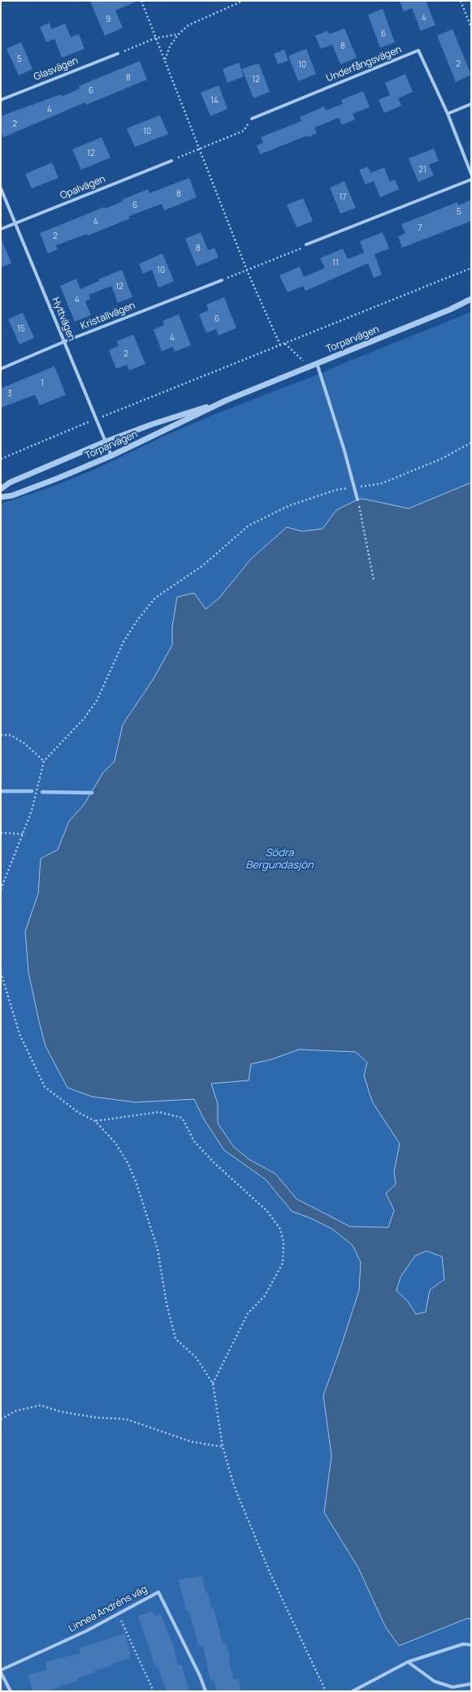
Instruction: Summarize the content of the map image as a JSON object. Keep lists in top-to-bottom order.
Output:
{
  "streets": {
    "street": [
      "Underfångsvägen",
      "Glasvägen",
      "Opalvägen",
      "Kristallvägen",
      "Hyttvägen",
      "Torparvägen",
      "Linnea Andréns väg"
    ]
  },
  "crossings": [
    ["Opalvägen", "Hyttvägen"],
    ["Kristallvägen", "Hyttvägen"],
    ["Hyttvägen", "Torparvägen"]
  ],
  "water": ["Södra Bergundasjön"],
  "house_numbers": [
    "4",
    "9",
    "6",
    "8",
    "5",
    "2",
    "10",
    "8",
    "12",
    "6",
    "14",
    "4",
    "2",
    "10",
    "12",
    "21",
    "8",
    "17",
    "6",
    "5",
    "4",
    "7",
    "2",
    "8",
    "11",
    "10",
    "12",
    "4",
    "6",
    "15",
    "4",
    "2",
    "1",
    "3"
  ]
}
